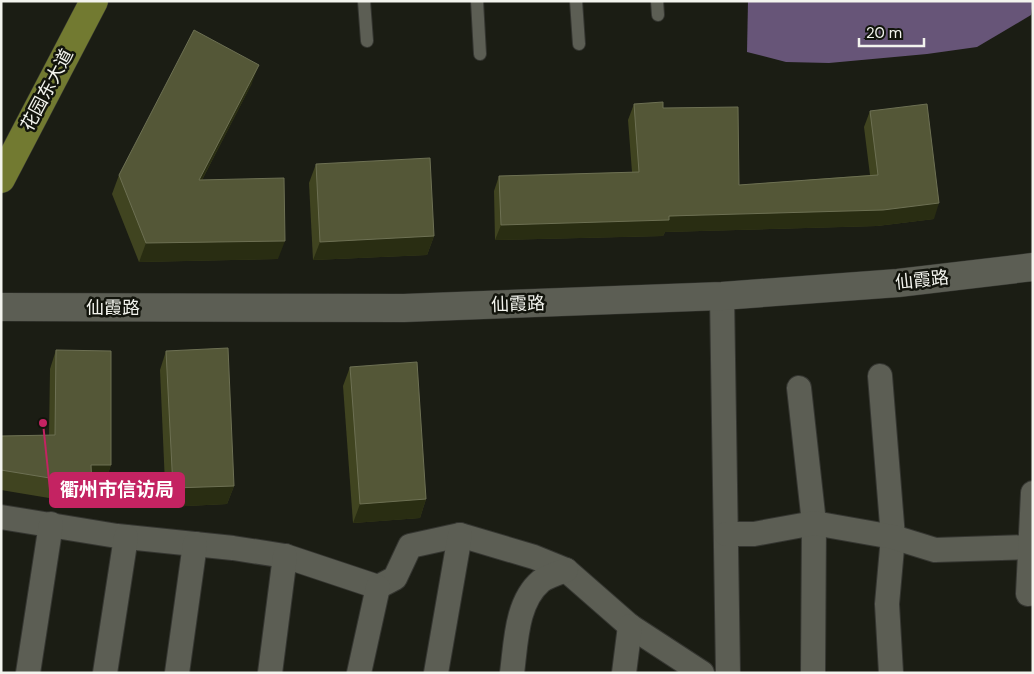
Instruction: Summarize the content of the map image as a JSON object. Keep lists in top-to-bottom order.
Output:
{
  "streets": {
    "main road": ["花园东大道"],
    "street": ["仙霞路"]
  },
  "places": ["衢州市信访局"],
  "scale_bar": "20 m"
}
